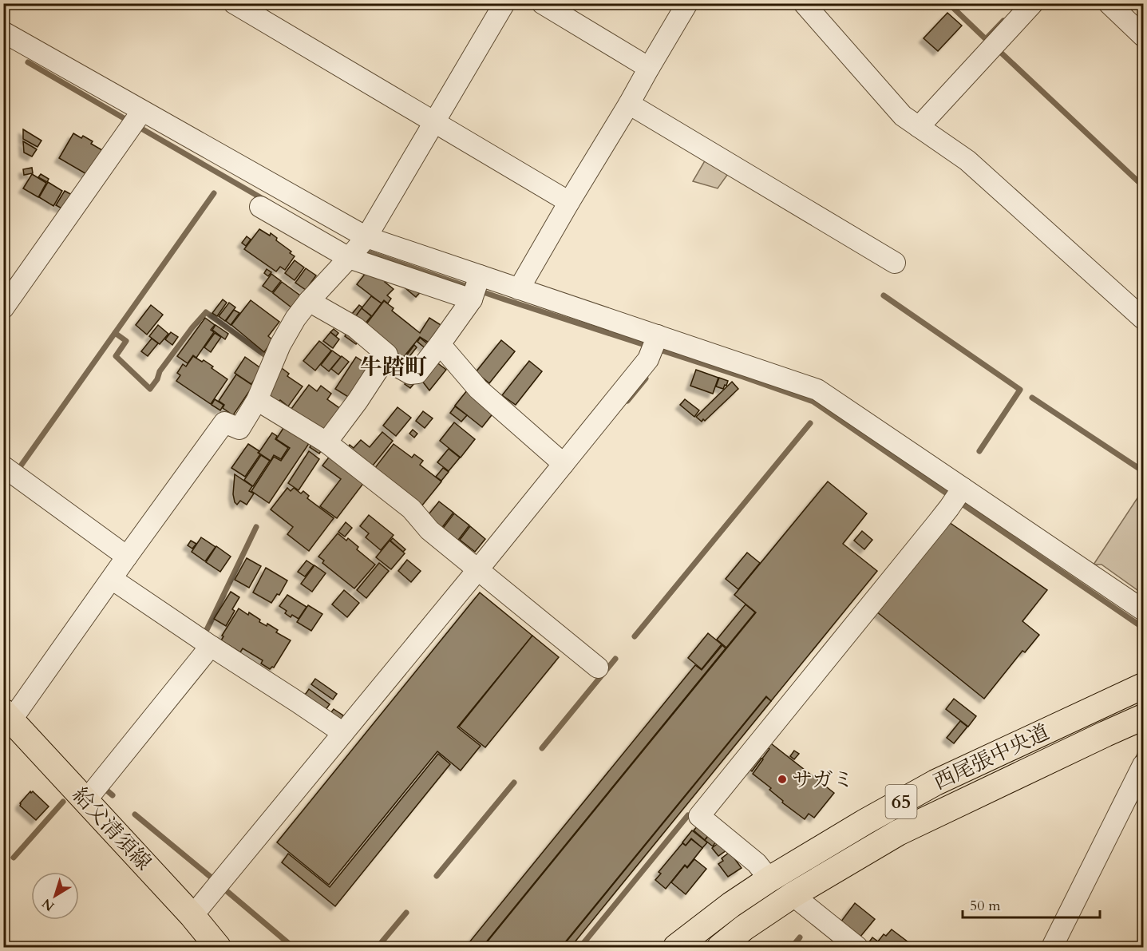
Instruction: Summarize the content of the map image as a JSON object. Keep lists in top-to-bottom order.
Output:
{
  "streets": {
    "main road": ["西尾張中央道", "65", "給父清須線"]
  },
  "districts": ["牛踏町"],
  "places": ["サガミ"],
  "scale_bar": "50 m",
  "north": "bottom left"
}
